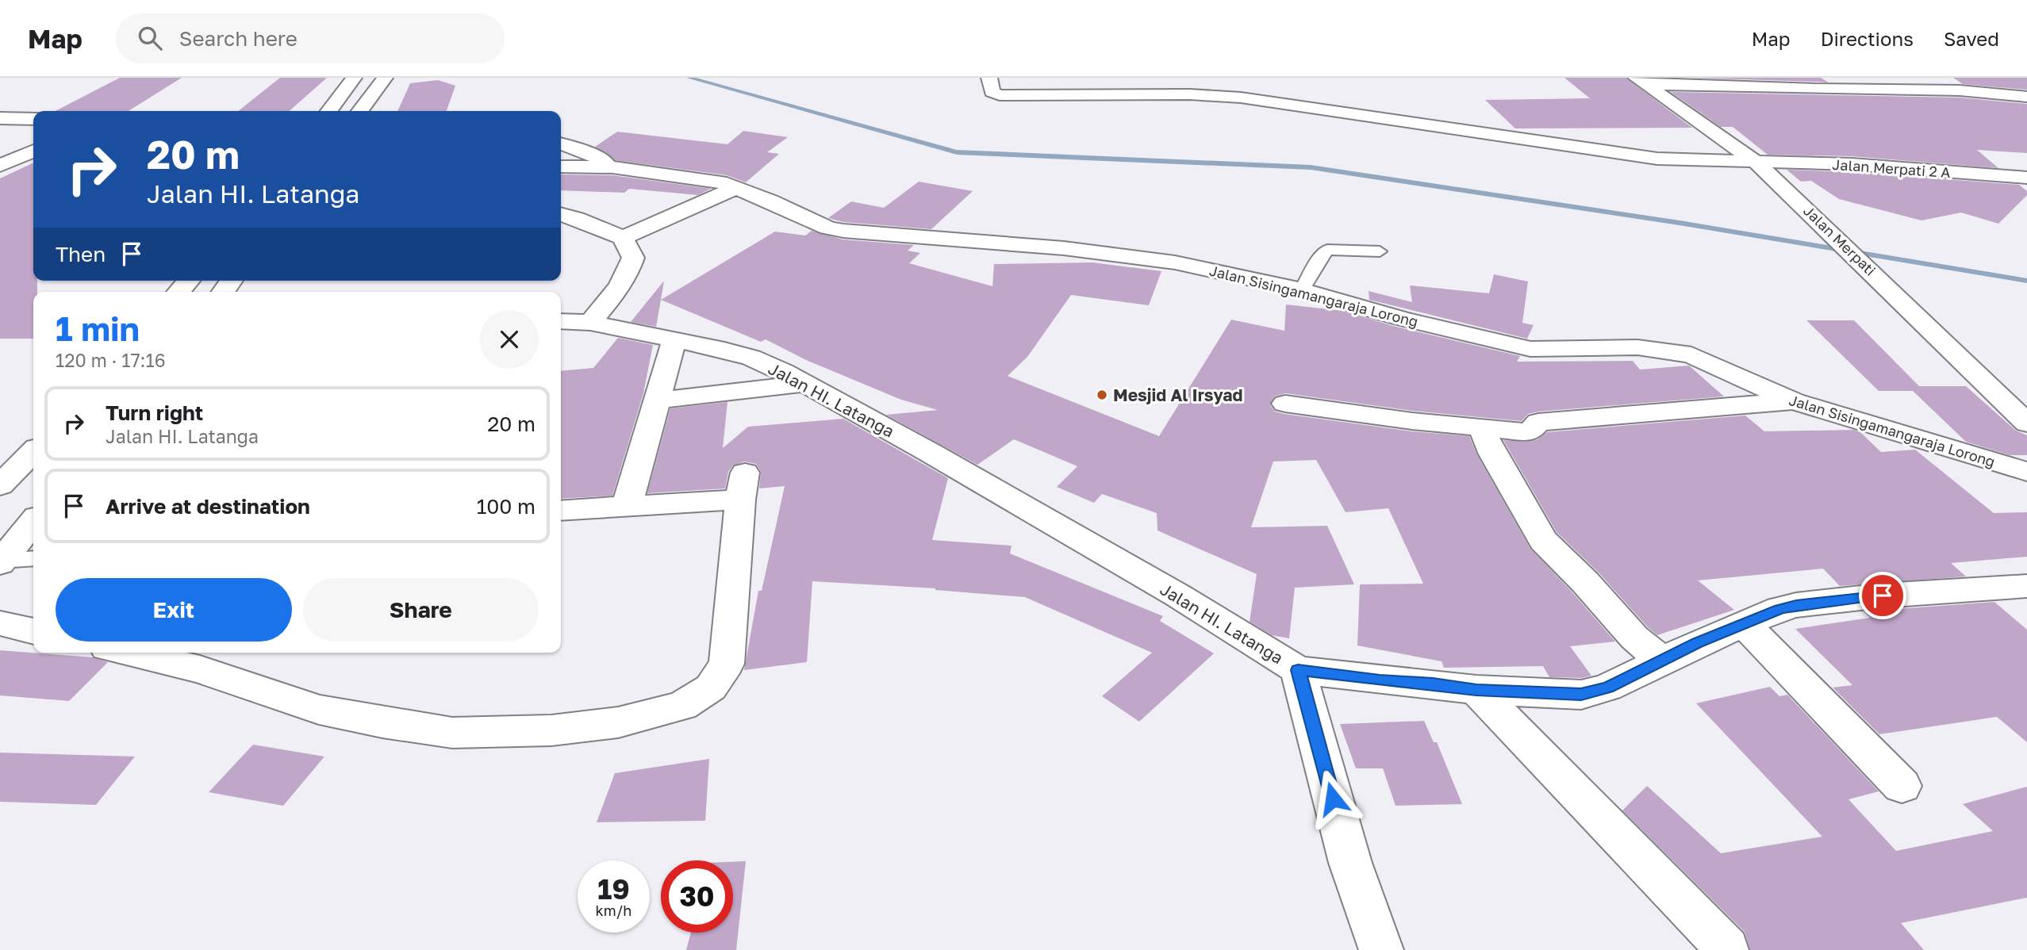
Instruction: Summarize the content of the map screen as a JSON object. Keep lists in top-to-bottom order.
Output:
{
  "streets": {
    "street": [
      "Jalan Merpati 2 A",
      "Jalan Merpati",
      "Jalan Sisingamangaraja Lorong",
      "Jalan HI. Latanga"
    ]
  },
  "crossings": [
    ["Jalan Merpati 2 A", "Jalan Merpati"]
  ],
  "places": ["Mesjid Al Irsyad"],
  "page": {
    "header": "Map",
    "search": "Search here",
    "nav": ["Map", "Directions", "Saved"],
    "turn": ["20 m", "Jalan HI. Latanga"],
    "then": "Then",
    "heading": ["1 min", "120 m · 17:16"],
    "list": [
      {
        "name": "Turn right",
        "note": "Jalan HI. Latanga",
        "value": "20 m"
      },
      {
        "name": "Arrive at destination",
        "value": "100 m"
      }
    ],
    "buttons": ["Exit", "Share"],
    "speed": "19 km/h",
    "limit": "30"
  }
}
